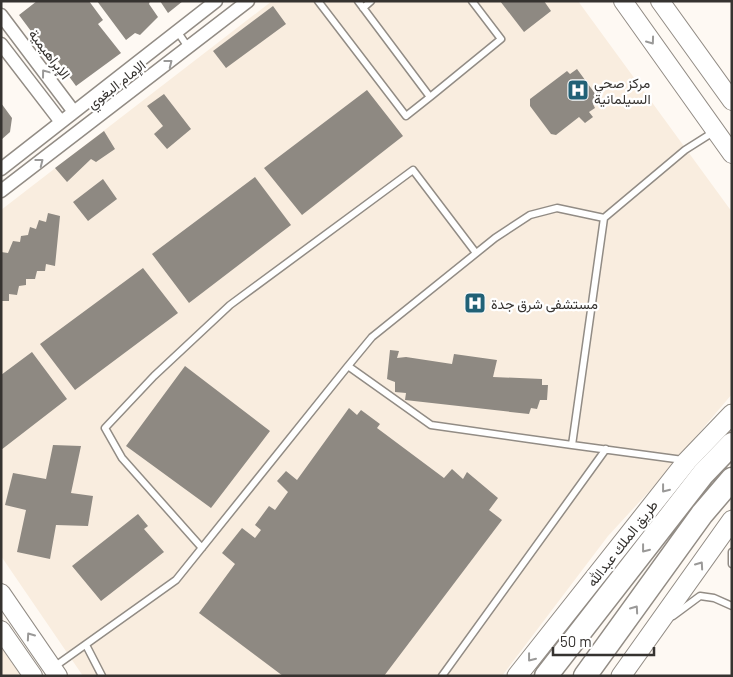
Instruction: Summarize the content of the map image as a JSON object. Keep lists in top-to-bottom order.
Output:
{
  "streets": {
    "main road": ["طريق الملك عبدالله"],
    "street": ["الإبراهيمية", "الإمام البغوي"]
  },
  "crossings": [
    ["الإبراهيمية", "الإمام البغوي"]
  ],
  "places": {
    "hospital": ["مركز صحي السيلمانية", "مستشفى شرق جدة"]
  },
  "scale_bar": "50 m"
}
